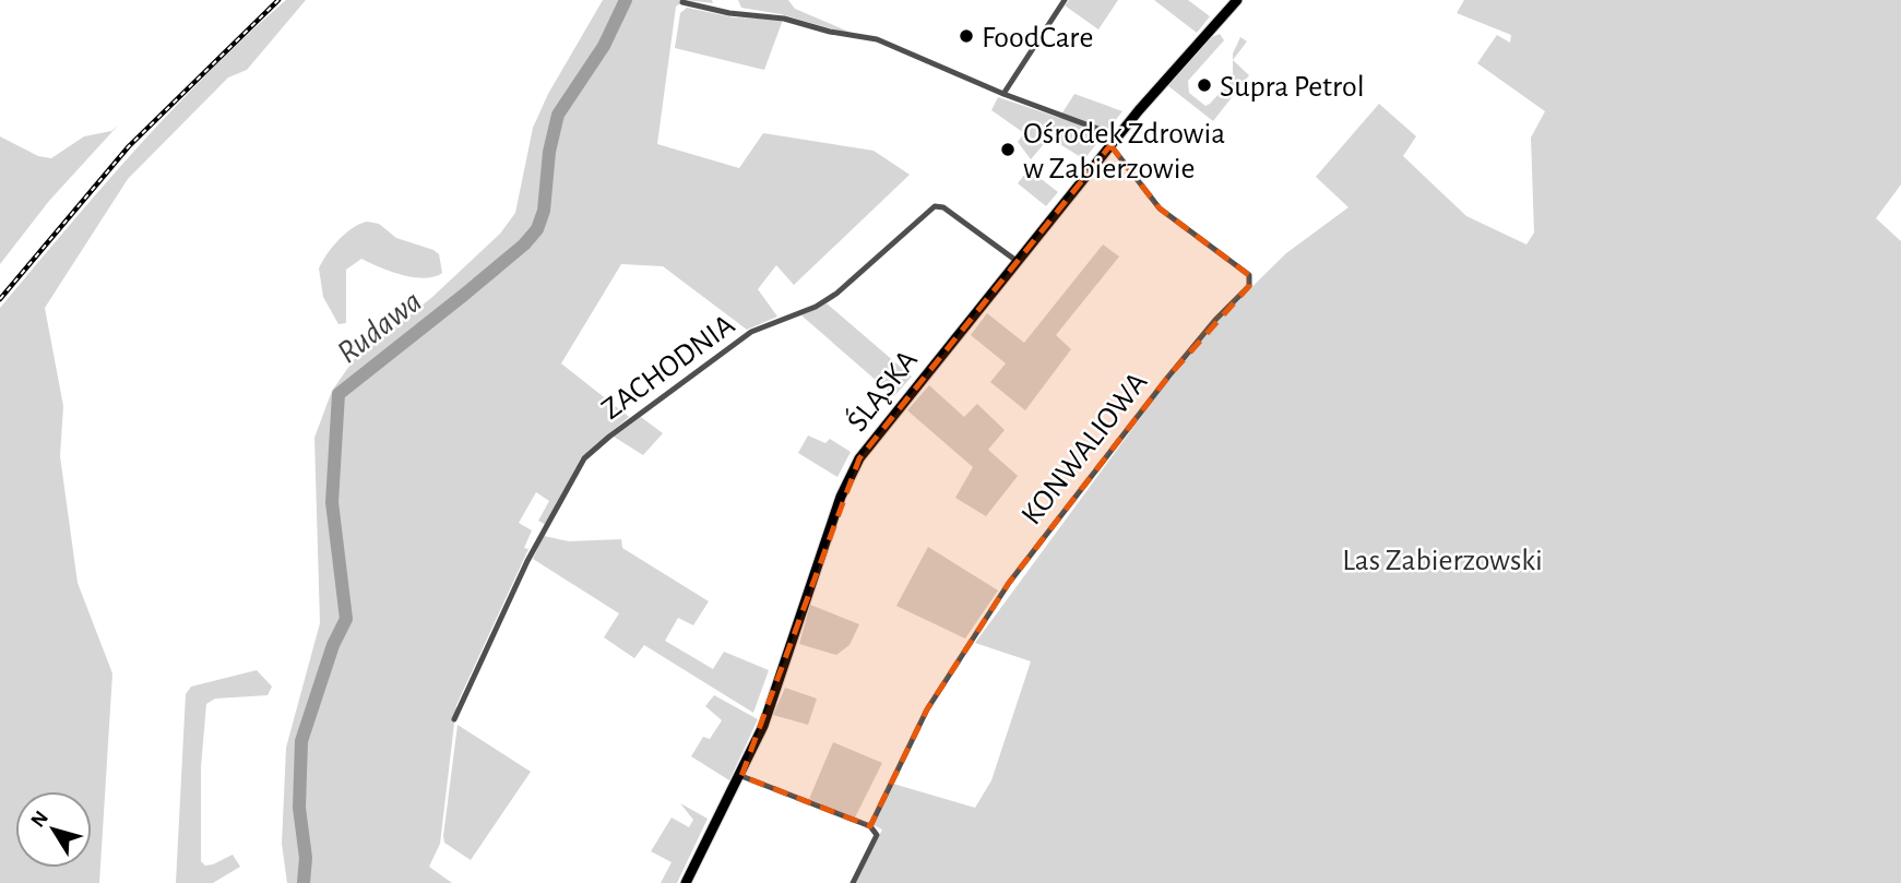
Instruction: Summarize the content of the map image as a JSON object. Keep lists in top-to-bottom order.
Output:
{
  "streets": {
    "main road": ["ŚLĄSKA"],
    "street": ["ZACHODNIA", "KONWALIOWA"]
  },
  "crossings": [
    ["ZACHODNIA", "ŚLĄSKA"],
    ["ŚLĄSKA", "KONWALIOWA"]
  ],
  "water": ["Rudawa"],
  "parks": ["Las Zabierzowski"],
  "places": ["FoodCare", "Supra Petrol", "Ośrodek Zdrowia w Zabierzowie"],
  "north": "top left"
}
